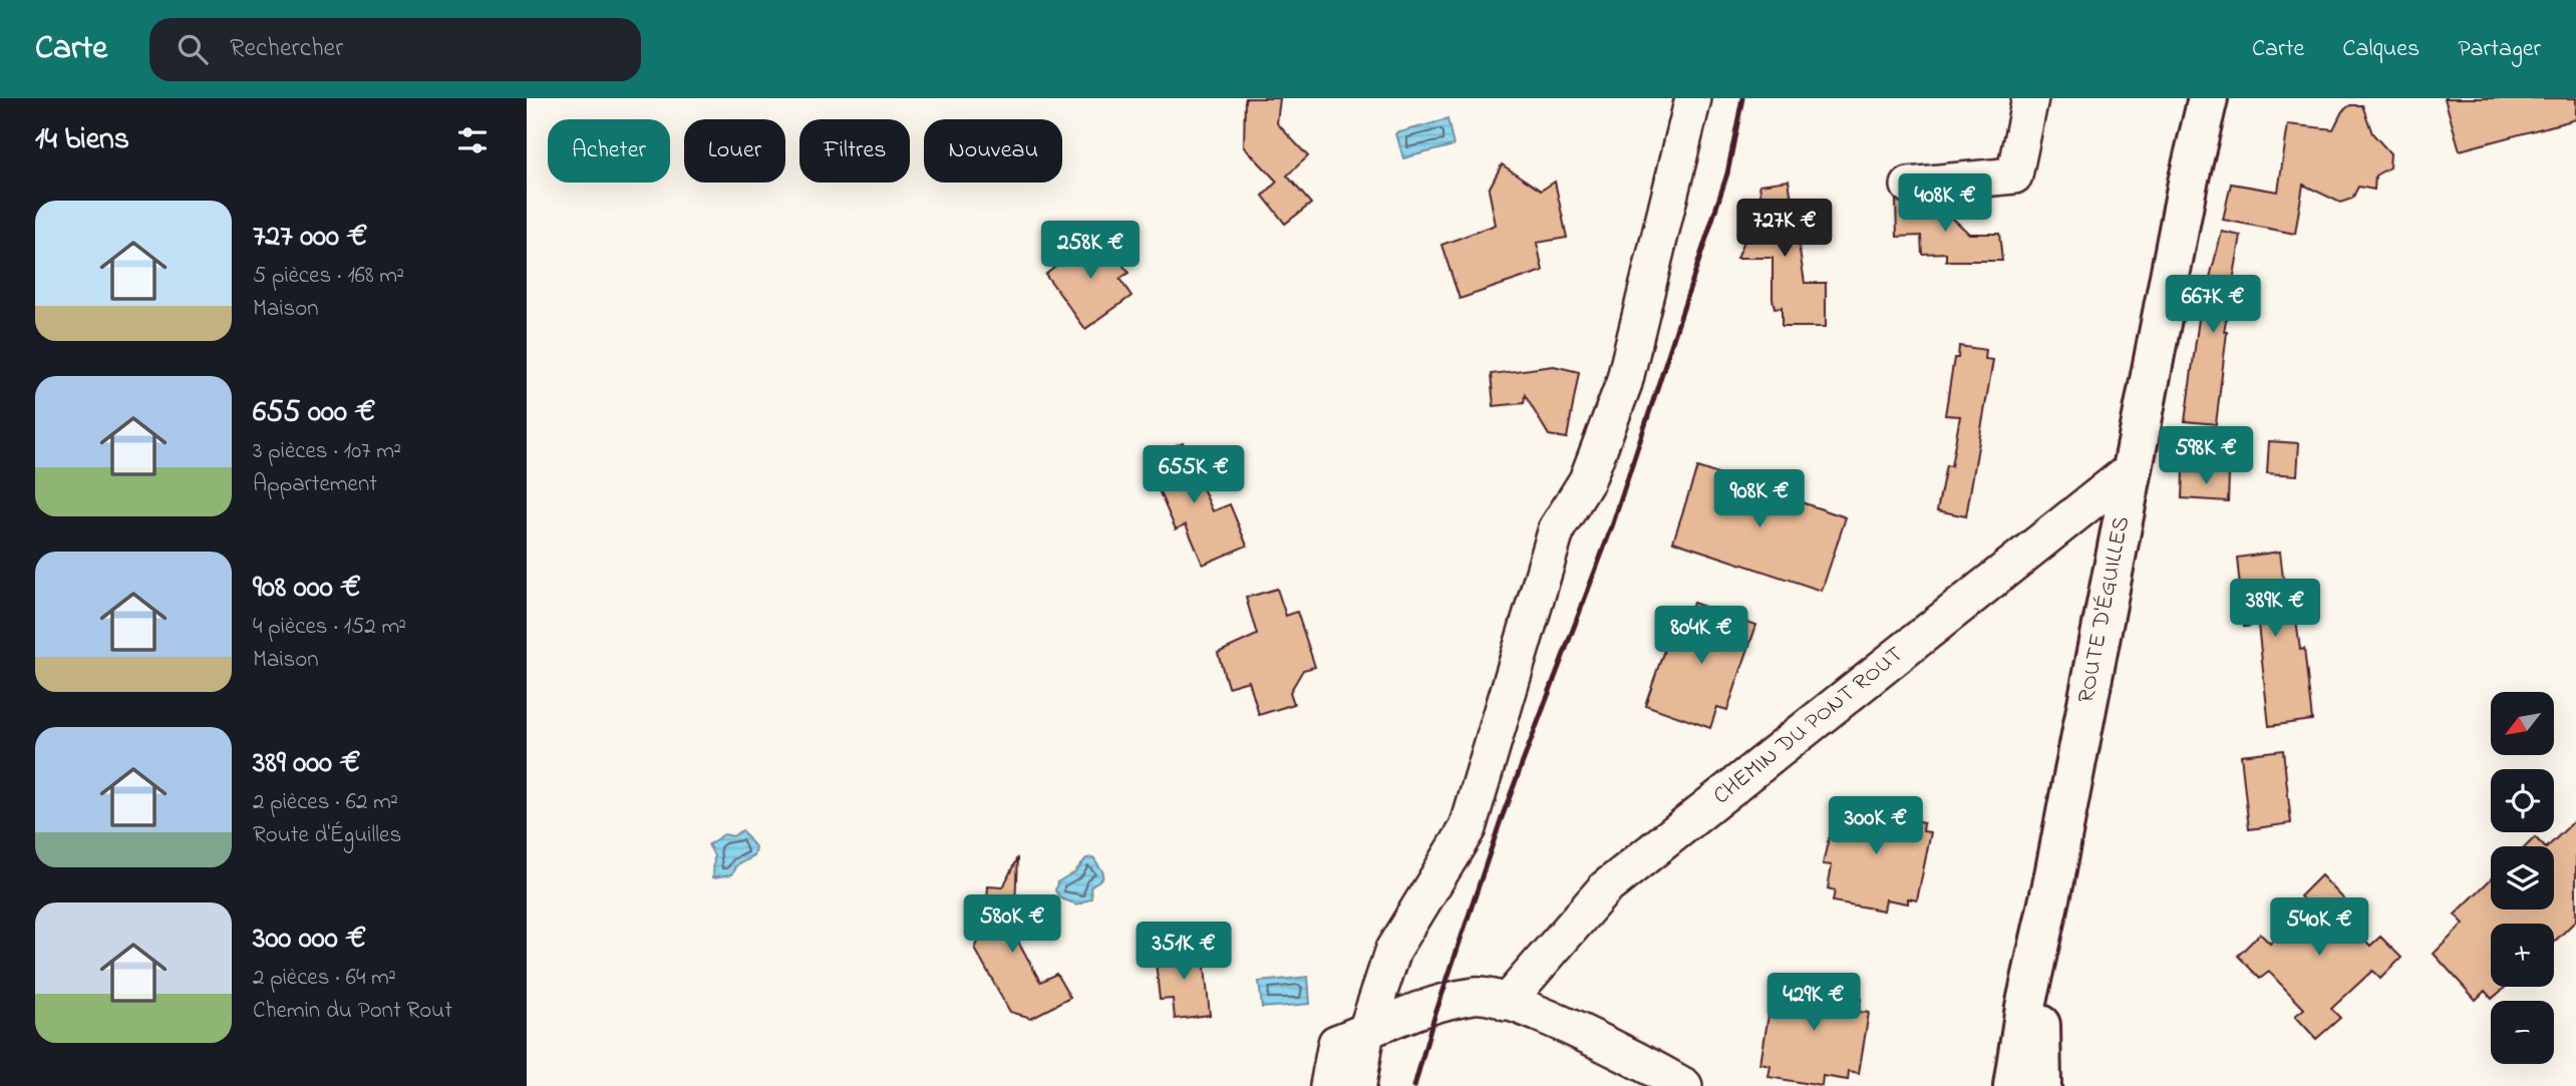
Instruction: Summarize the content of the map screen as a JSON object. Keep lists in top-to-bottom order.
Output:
{
  "streets": {
    "street": ["ROUTE D'ÉGUILLES", "CHEMIN DU PONT ROUT"]
  },
  "crossings": [
    ["ROUTE D'ÉGUILLES", "CHEMIN DU PONT ROUT"]
  ],
  "north": "bottom left",
  "page": {
    "header": "Carte",
    "search": "Rechercher",
    "nav": ["Carte", "Calques", "Partager"],
    "heading": "14 biens",
    "chip": [
      "Acheter",
      "Louer",
      "Filtres",
      "Nouveau"
    ],
    "price": [
      "408K €",
      "727K €",
      "258K €",
      "667K €",
      "598K €",
      "655K €",
      "908K €",
      "389K €",
      "804K €",
      "300K €",
      "580K €",
      "540K €",
      "351K €",
      "429K €"
    ],
    "list": [
      {
        "name": "727 000 €",
        "note": "5 pièces · 168 m² · Maison"
      },
      {
        "name": "655 000 €",
        "note": "3 pièces · 107 m² · Appartement"
      },
      {
        "name": "908 000 €",
        "note": "4 pièces · 152 m² · Maison"
      },
      {
        "name": "389 000 €",
        "note": "2 pièces · 62 m² · Route d'Éguilles"
      },
      {
        "name": "300 000 €",
        "note": "2 pièces · 64 m² · Chemin du Pont Rout"
      }
    ],
    "map_buttons": ["+", "−"]
  }
}
